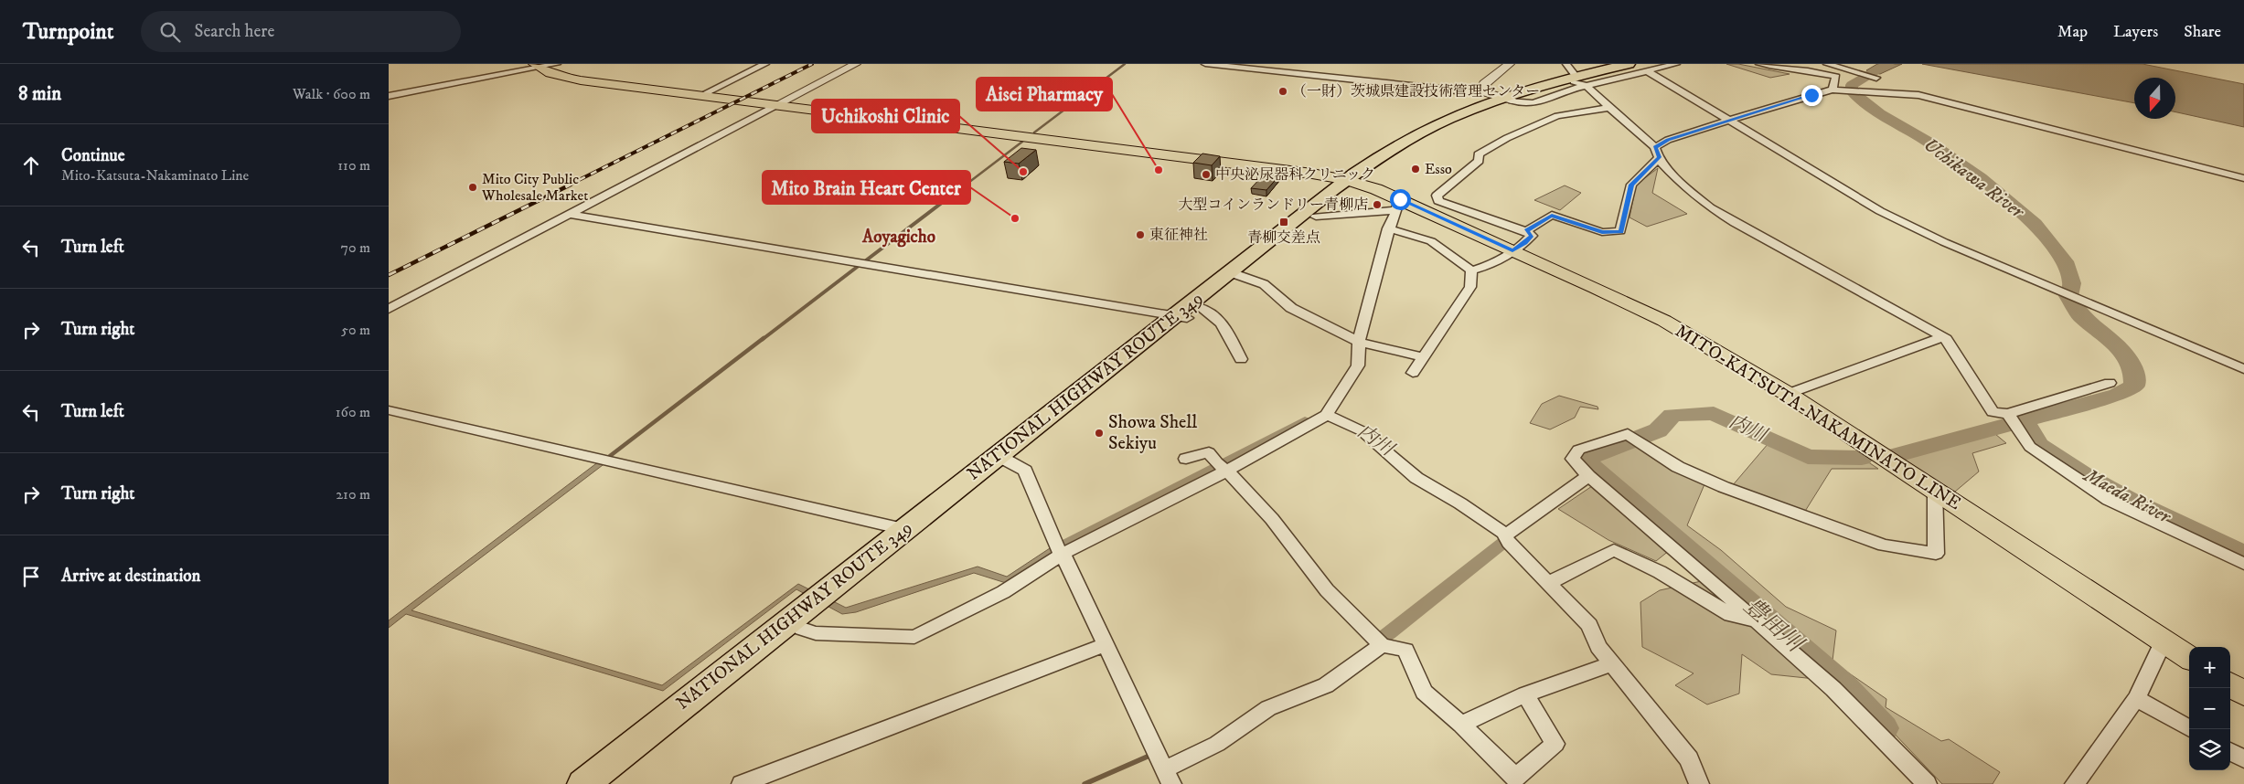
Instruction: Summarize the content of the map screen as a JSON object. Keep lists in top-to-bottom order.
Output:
{
  "streets": {
    "highway": ["NATIONAL HIGHWAY ROUTE 349"],
    "main road": ["MITO-KATSUTA-NAKAMINATO LINE"]
  },
  "crossings": [
    ["NATIONAL HIGHWAY ROUTE 349", "MITO-KATSUTA-NAKAMINATO LINE"]
  ],
  "districts": ["Aoyagicho"],
  "water": [
    "Uchikawa River",
    "内川",
    "Maeda River",
    "豊田川"
  ],
  "places": {
    "other": [
      "（一財）茨城県建設技術管理センター",
      "Esso",
      "Aisei Pharmacy",
      "Uchikoshi Clinic",
      "中央泌尿器科クリニック",
      "Mito City Public Wholesale Market",
      "大型コインランドリー青柳店",
      "Mito Brain Heart Center",
      "東征神社",
      "Showa Shell Sekiyu"
    ],
    "transit": ["青柳交差点"]
  },
  "north": "bottom",
  "page": {
    "header": "Turnpoint",
    "search": "Search here",
    "nav": ["Map", "Layers", "Share"],
    "heading": ["8 min", "Walk · 600 m"],
    "list": [
      ["Continue", "Mito-Katsuta-Nakaminato Line", "110 m"],
      ["Turn left", "70 m"],
      ["Turn right", "50 m"],
      ["Turn left", "160 m"],
      ["Turn right", "210 m"],
      "Arrive at destination"
    ],
    "map_buttons": ["+", "−"]
  }
}
